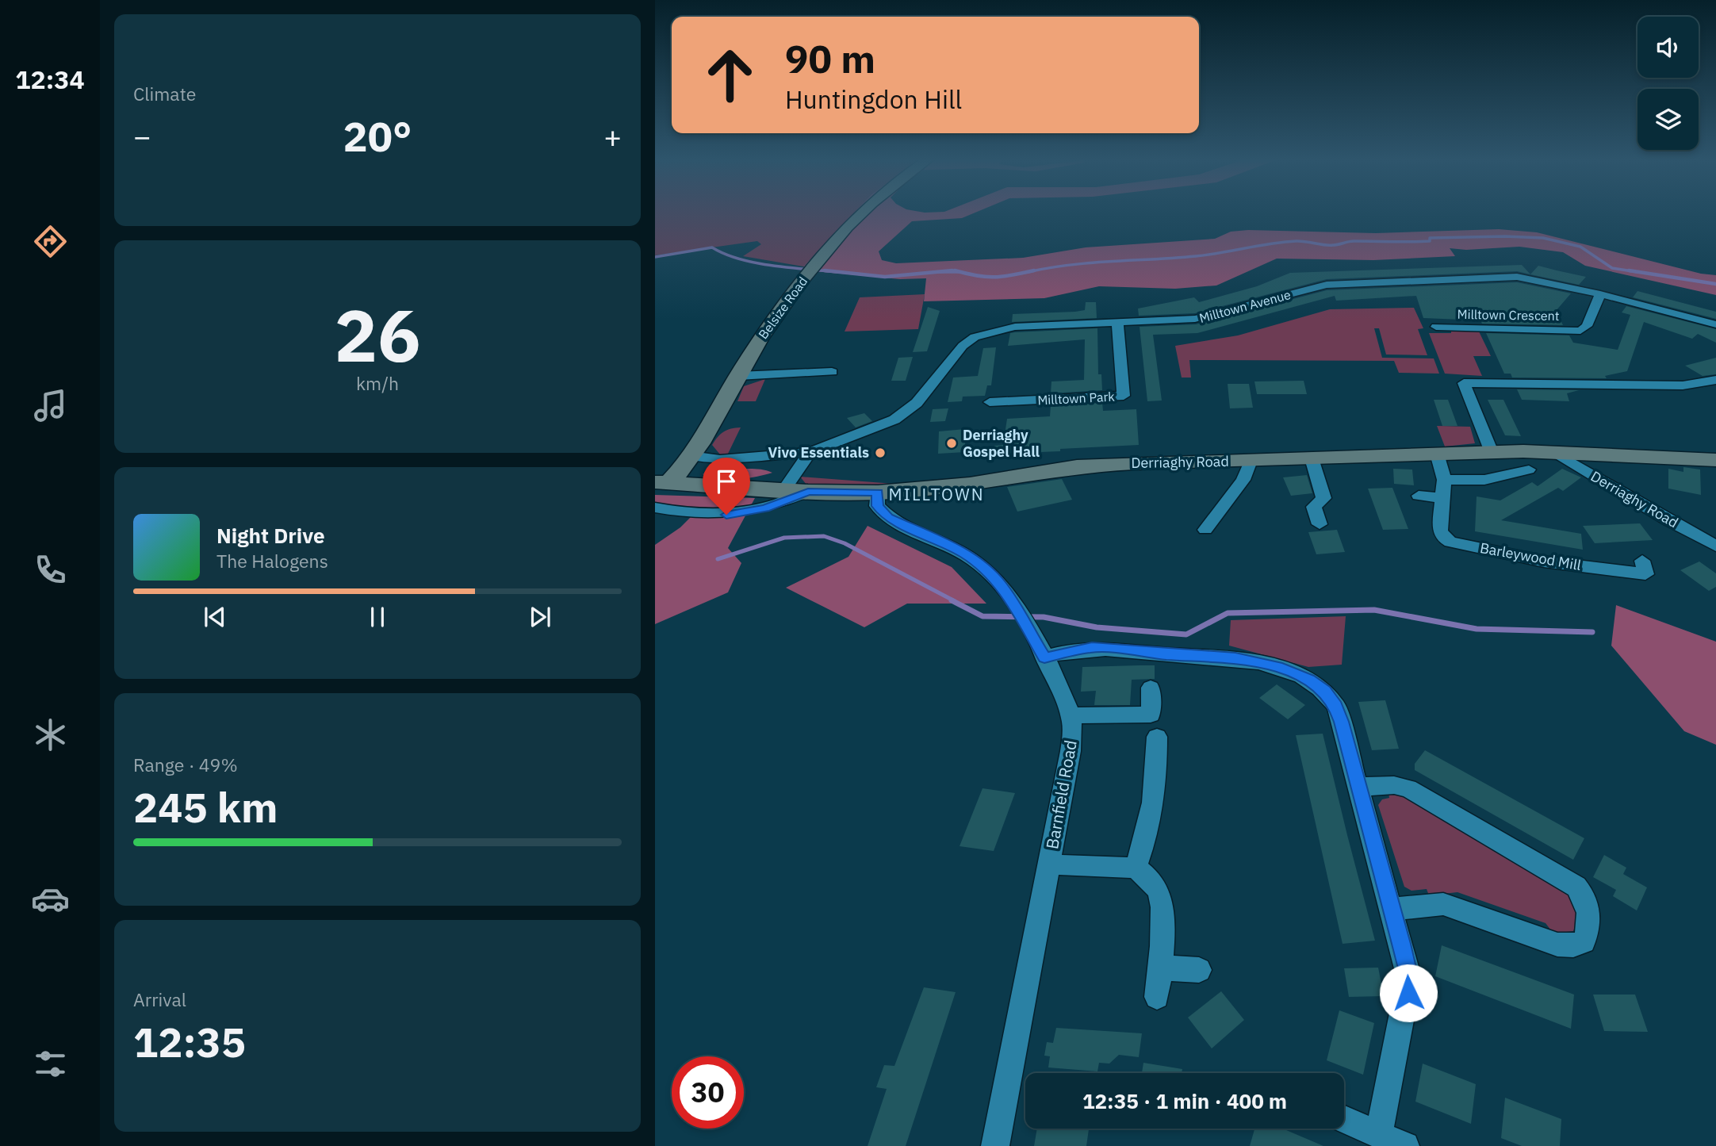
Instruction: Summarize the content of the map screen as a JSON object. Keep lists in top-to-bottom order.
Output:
{
  "streets": {
    "street": [
      "Milltown Avenue",
      "Belsize Road",
      "Milltown Crescent",
      "Milltown Park",
      "Derriaghy Road",
      "Barleywood Mill",
      "Barnfield Road"
    ]
  },
  "crossings": [
    ["Milltown Avenue", "Belsize Road"],
    ["Milltown Avenue", "Milltown Park"],
    ["Belsize Road", "Derriaghy Road"],
    ["Derriaghy Road", "Barleywood Mill"],
    ["Derriaghy Road", "Barnfield Road"]
  ],
  "districts": ["MILLTOWN"],
  "places": ["Derriaghy Gospel Hall", "Vivo Essentials"],
  "page": {
    "tabs": "12:34",
    "tile": [
      "Climate",
      ["26", "km/h"],
      ["Range · 49%", "245 km"],
      ["Arrival", "12:35"]
    ],
    "turn": ["90 m", "Huntingdon Hill"],
    "heat": ["−", "20°", "+"],
    "song": ["Night Drive", "The Halogens"],
    "limit": "30",
    "trip": "12:35 · 1 min · 400 m"
  }
}
